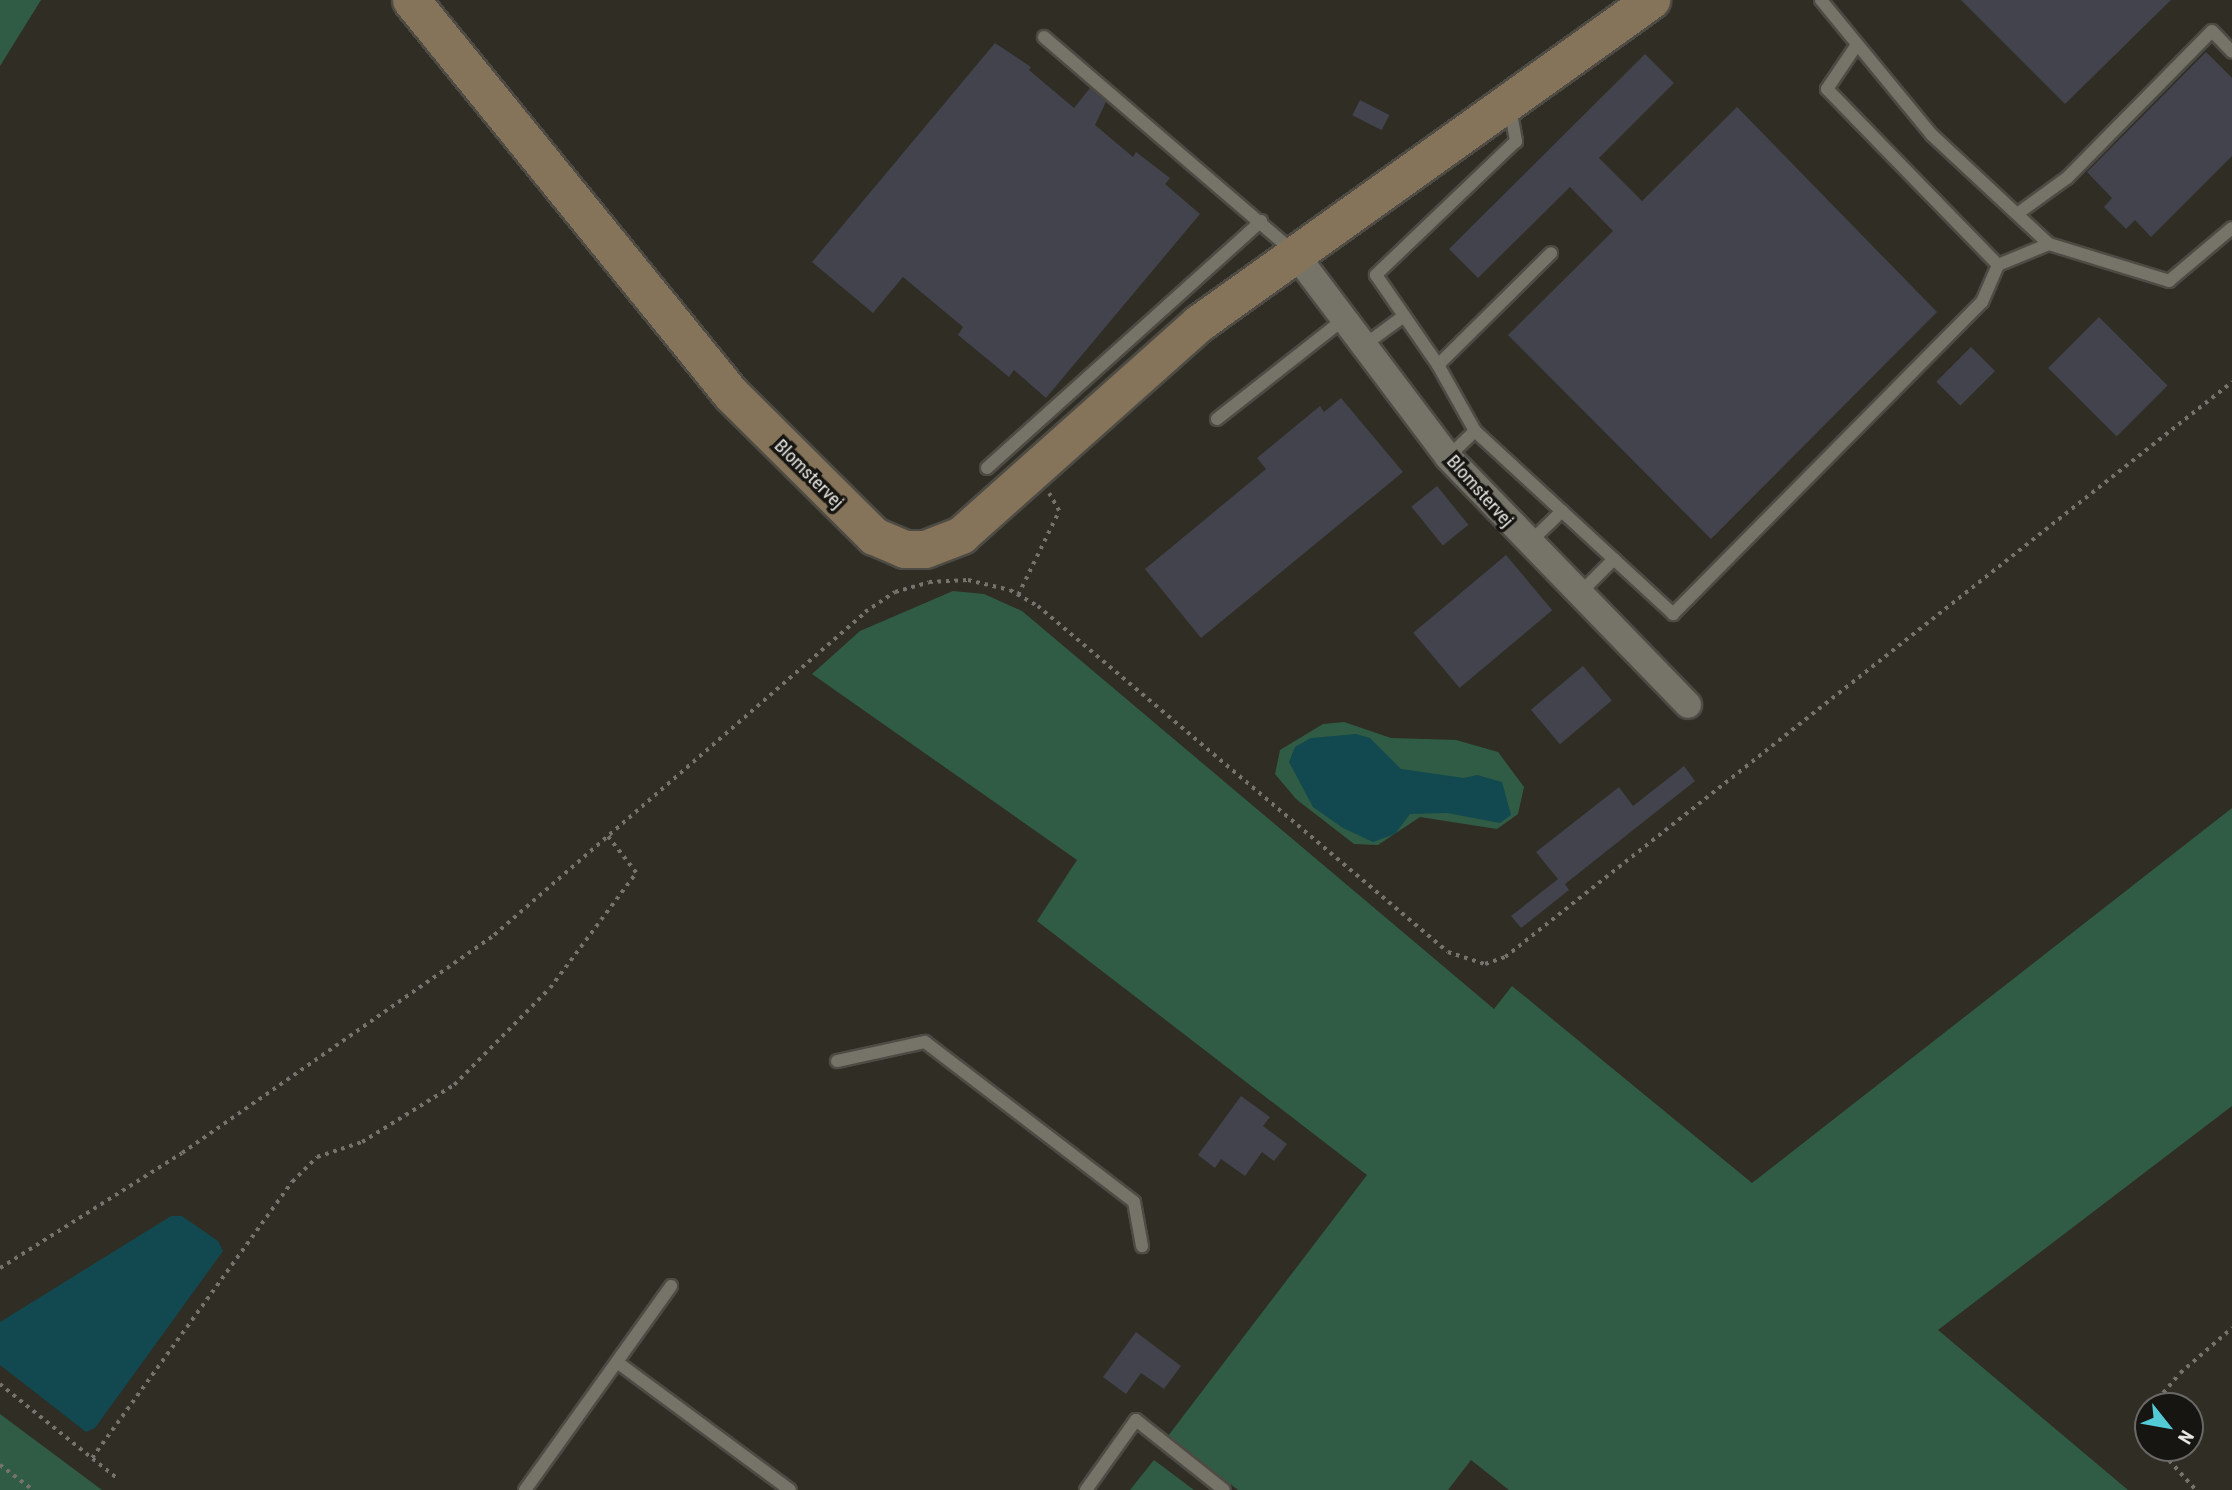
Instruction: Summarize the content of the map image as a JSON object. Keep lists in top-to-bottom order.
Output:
{
  "streets": {
    "street": ["Blomstervej"]
  },
  "north": "bottom right"
}
